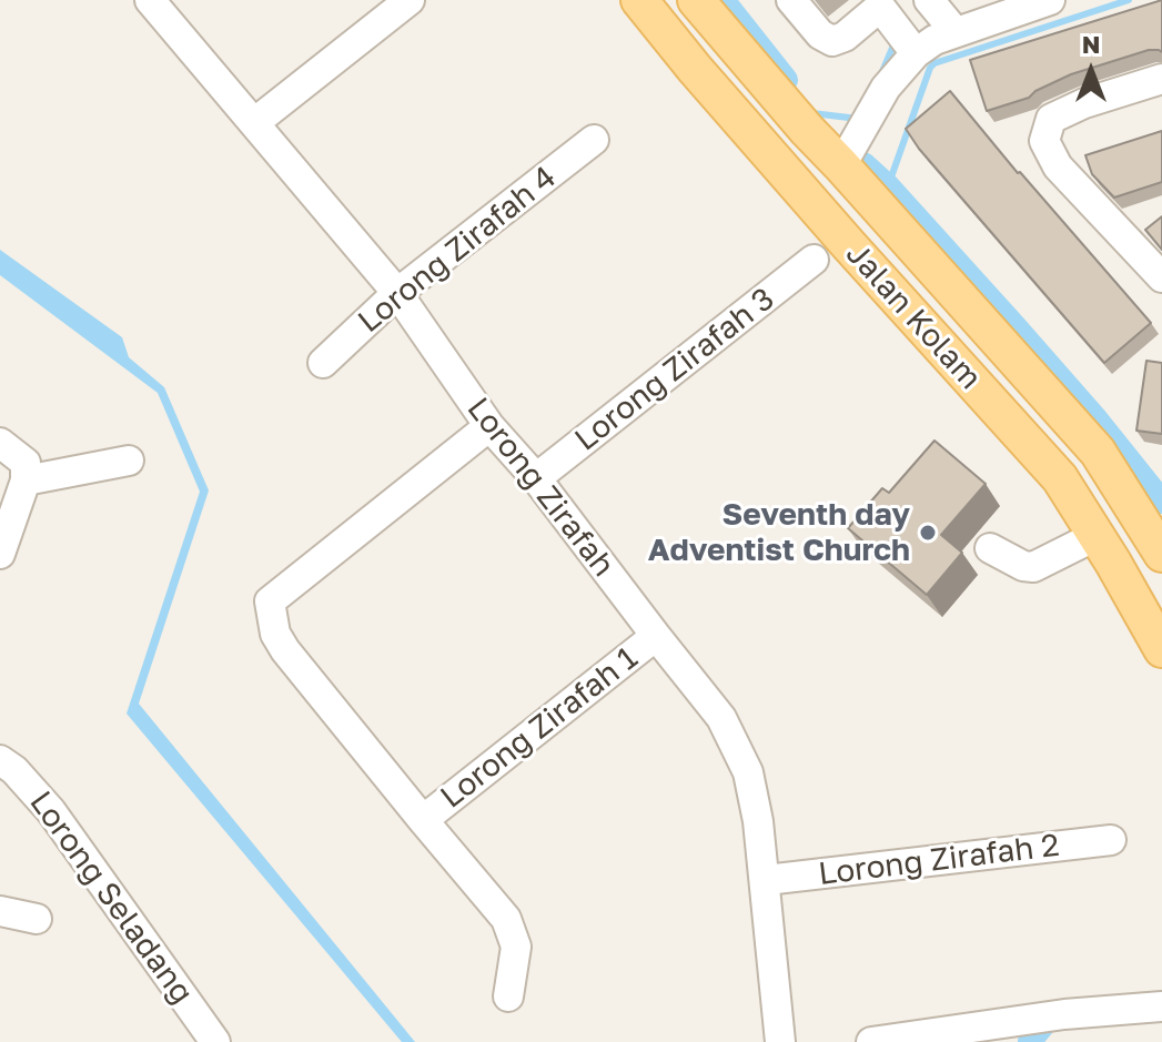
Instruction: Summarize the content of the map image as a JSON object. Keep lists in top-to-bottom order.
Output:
{
  "streets": {
    "main road": ["Jalan Kolam"],
    "street": [
      "Lorong Zirafah 4",
      "Lorong Zirafah 3",
      "Lorong Zirafah",
      "Lorong Zirafah 1",
      "Lorong Zirafah 2",
      "Lorong Seladang"
    ]
  },
  "crossings": [
    ["Lorong Zirafah 4", "Lorong Zirafah"],
    ["Lorong Zirafah 3", "Lorong Zirafah"],
    ["Lorong Zirafah", "Lorong Zirafah 1"],
    ["Lorong Zirafah", "Lorong Zirafah 2"]
  ],
  "places": ["Seventh day Adventist Church"],
  "north": "top"
}
